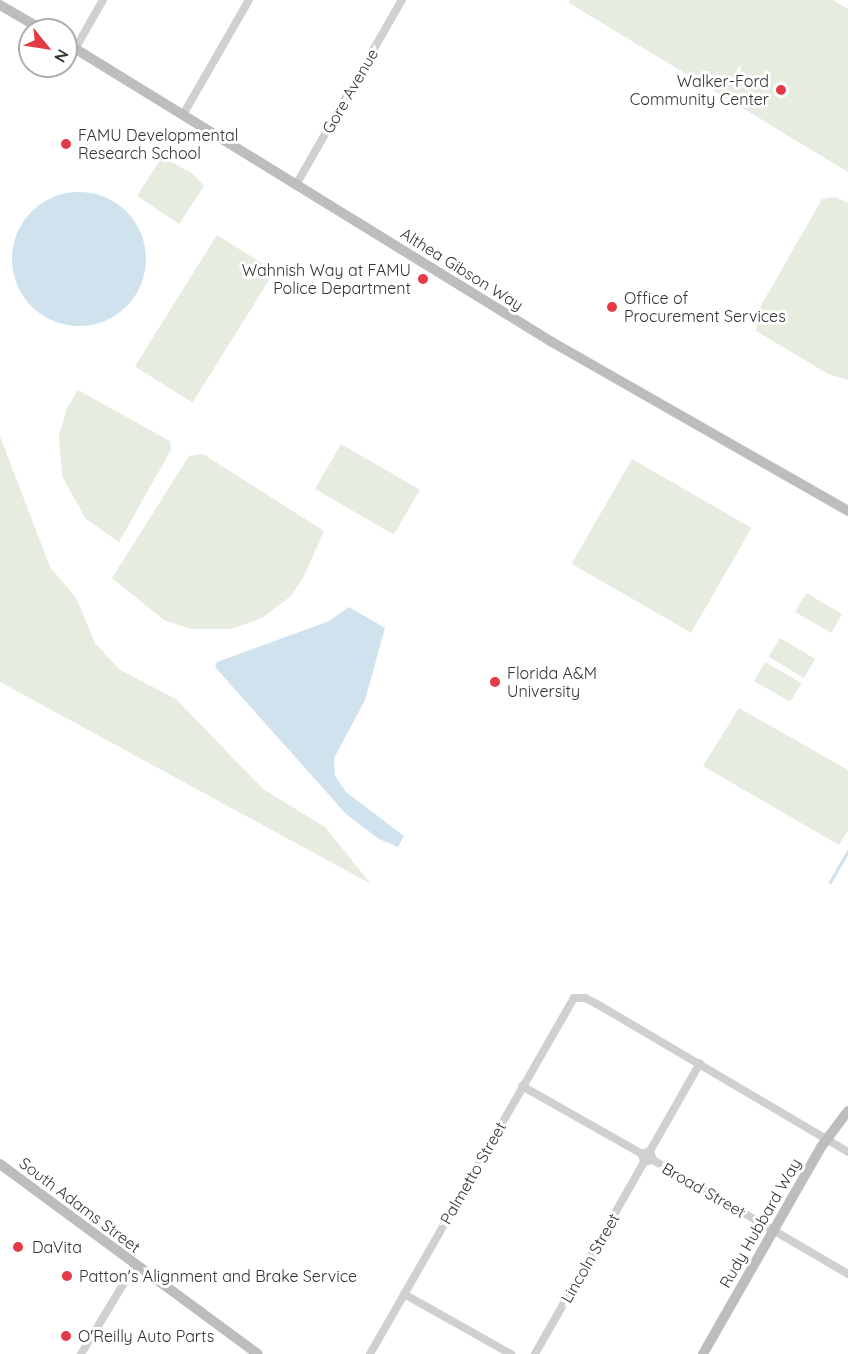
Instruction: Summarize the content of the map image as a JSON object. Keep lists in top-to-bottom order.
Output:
{
  "streets": {
    "street": [
      "Gore Avenue",
      "Althea Gibson Way",
      "Palmetto Street",
      "Broad Street",
      "South Adams Street",
      "Rudy Hubbard Way",
      "Lincoln Street"
    ]
  },
  "crossings": [
    ["Gore Avenue", "Althea Gibson Way"],
    ["Palmetto Street", "Broad Street"],
    ["Palmetto Street", "Lincoln Street"],
    ["Broad Street", "Rudy Hubbard Way"],
    ["Broad Street", "Lincoln Street"]
  ],
  "places": [
    "Walker-Ford Community Center",
    "FAMU Developmental Research School",
    "Wahnish Way at FAMU Police Department",
    "Office of Procurement Services",
    "Florida A&M University",
    "DaVita",
    "Patton's Alignment and Brake Service",
    "O'Reilly Auto Parts"
  ],
  "north": "bottom right"
}
